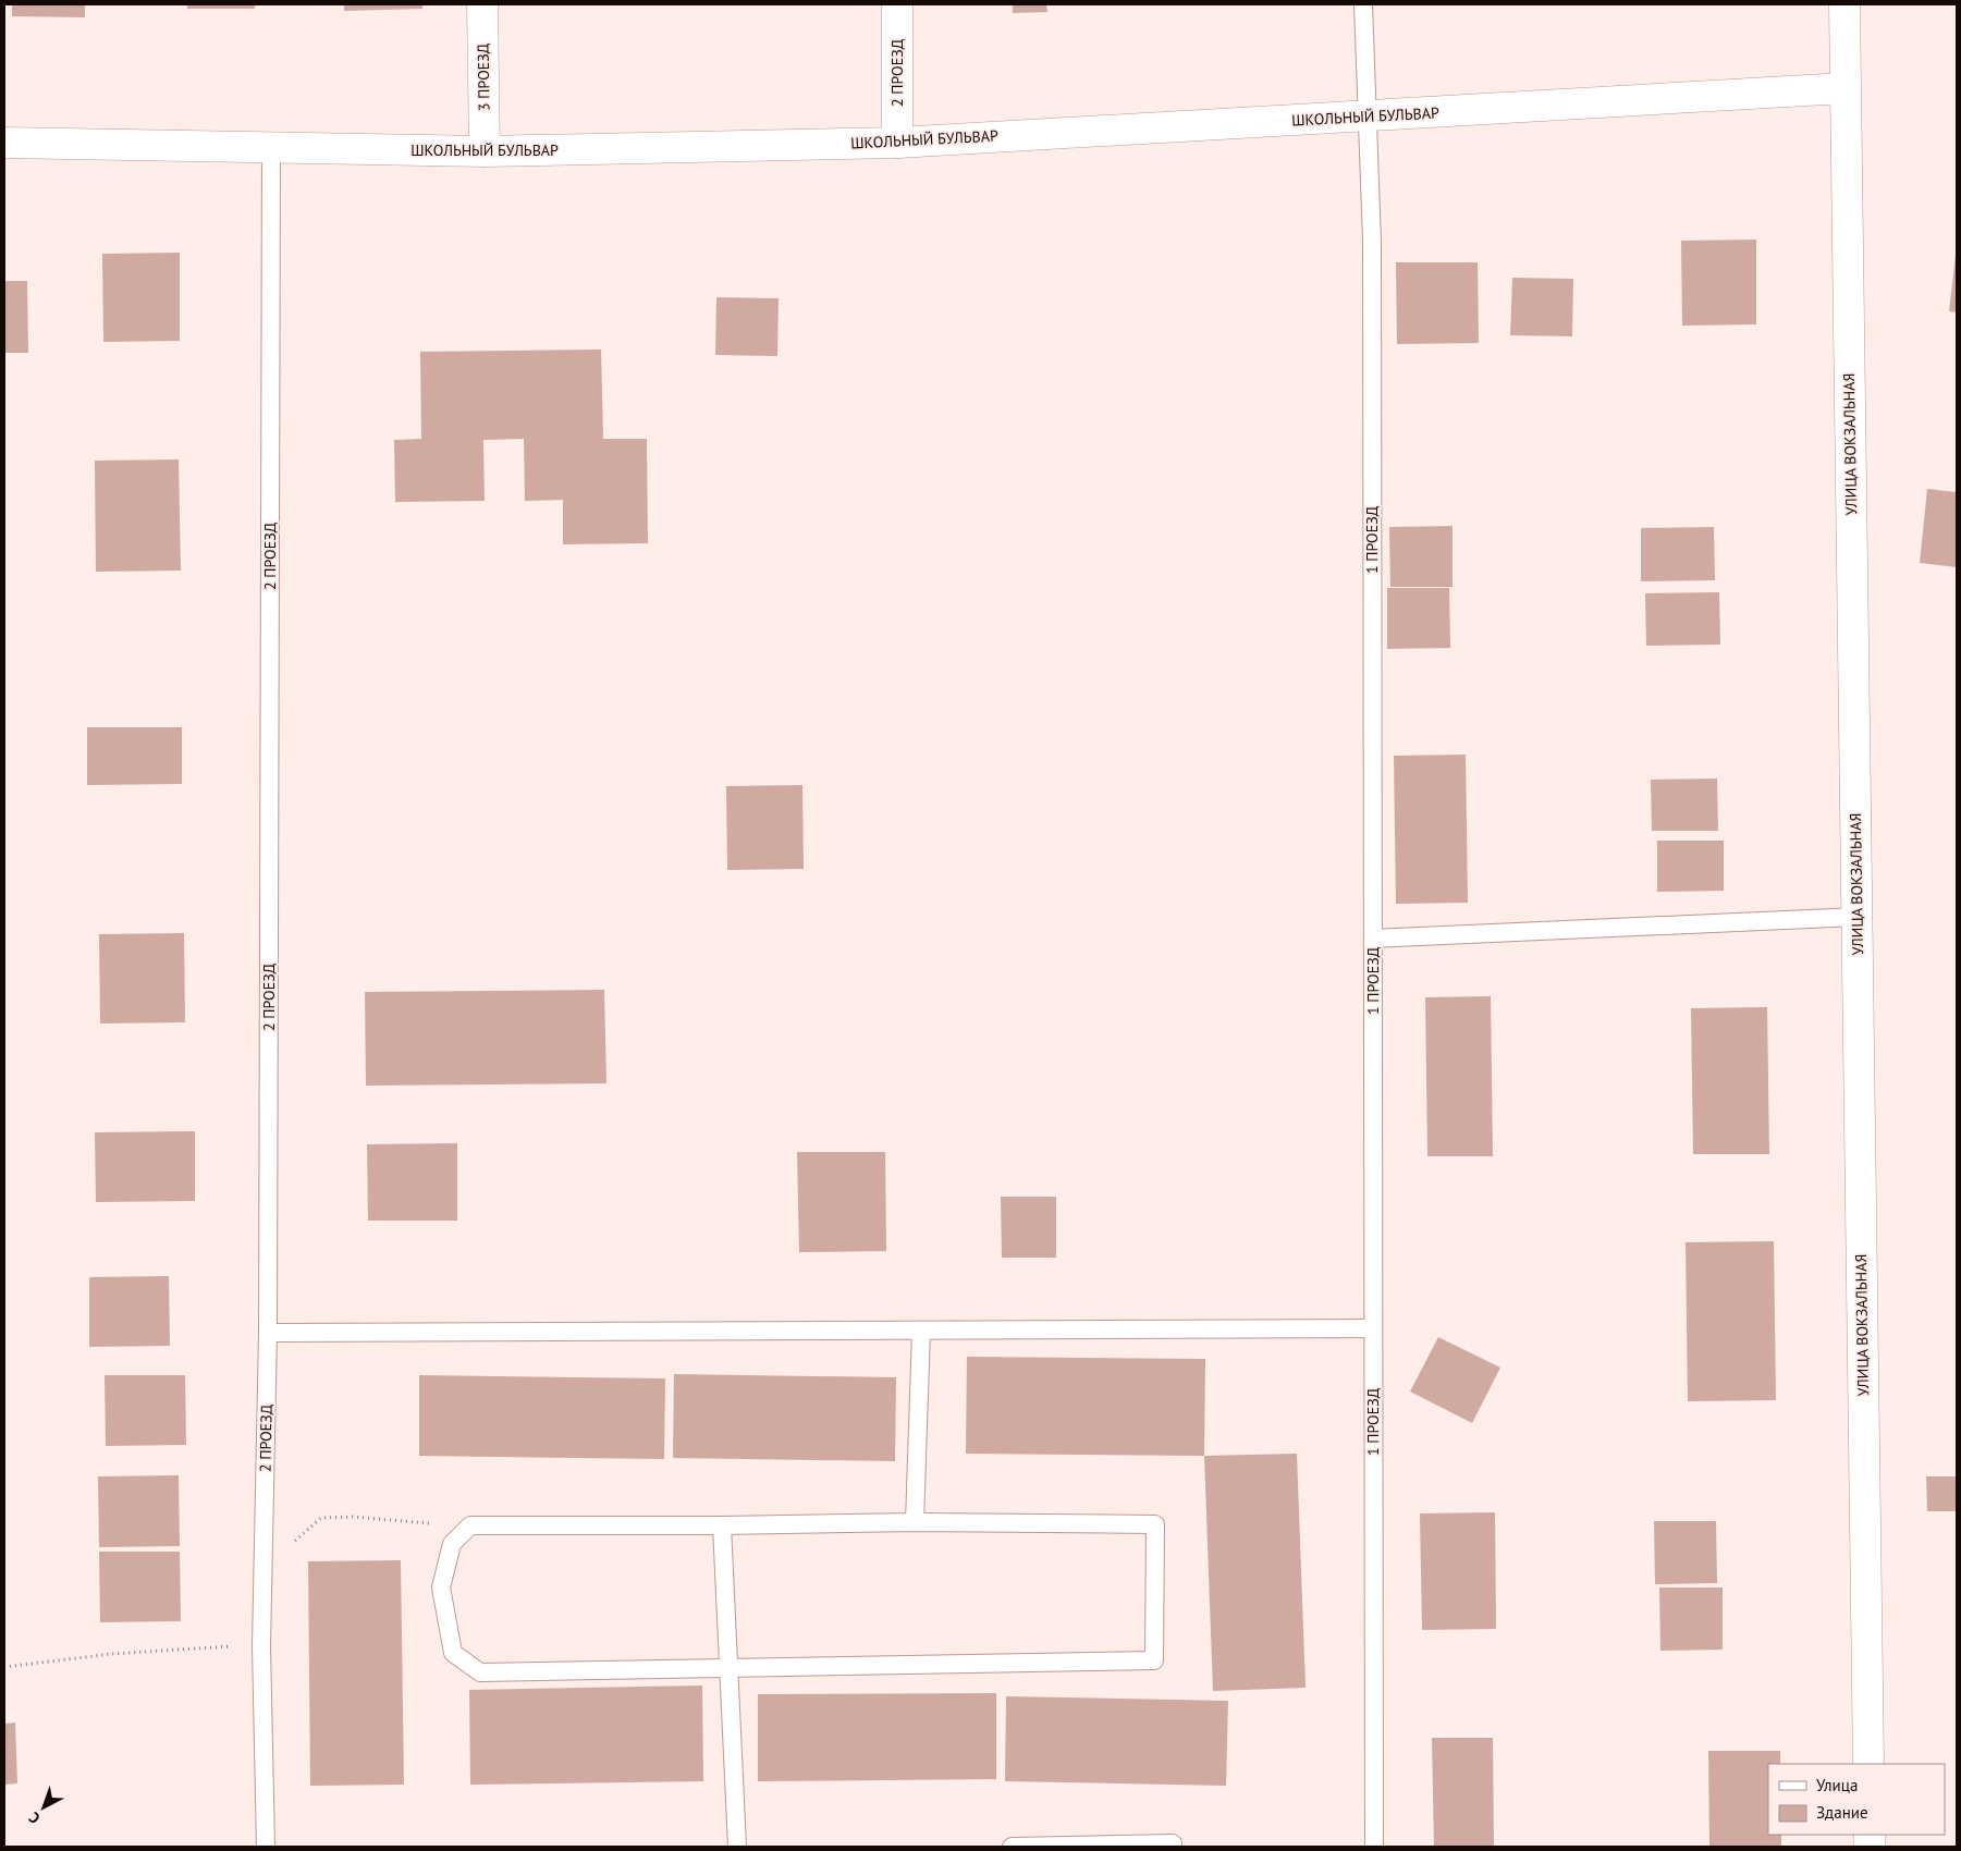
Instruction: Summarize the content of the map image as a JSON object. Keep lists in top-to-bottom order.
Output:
{
  "streets": {
    "street": [
      "2 ПРОЕЗД",
      "3 ПРОЕЗД",
      "ШКОЛЬНЫЙ БУЛЬВАР",
      "УЛИЦА ВОКЗАЛЬНАЯ"
    ],
    "lane": ["1 ПРОЕЗД"]
  },
  "crossings": [
    ["2 ПРОЕЗД", "ШКОЛЬНЫЙ БУЛЬВАР"],
    ["3 ПРОЕЗД", "ШКОЛЬНЫЙ БУЛЬВАР"],
    ["ШКОЛЬНЫЙ БУЛЬВАР", "УЛИЦА ВОКЗАЛЬНАЯ"],
    ["ШКОЛЬНЫЙ БУЛЬВАР", "1 ПРОЕЗД"]
  ],
  "legend": ["Улица", "Здание"],
  "north": "bottom left"
}
